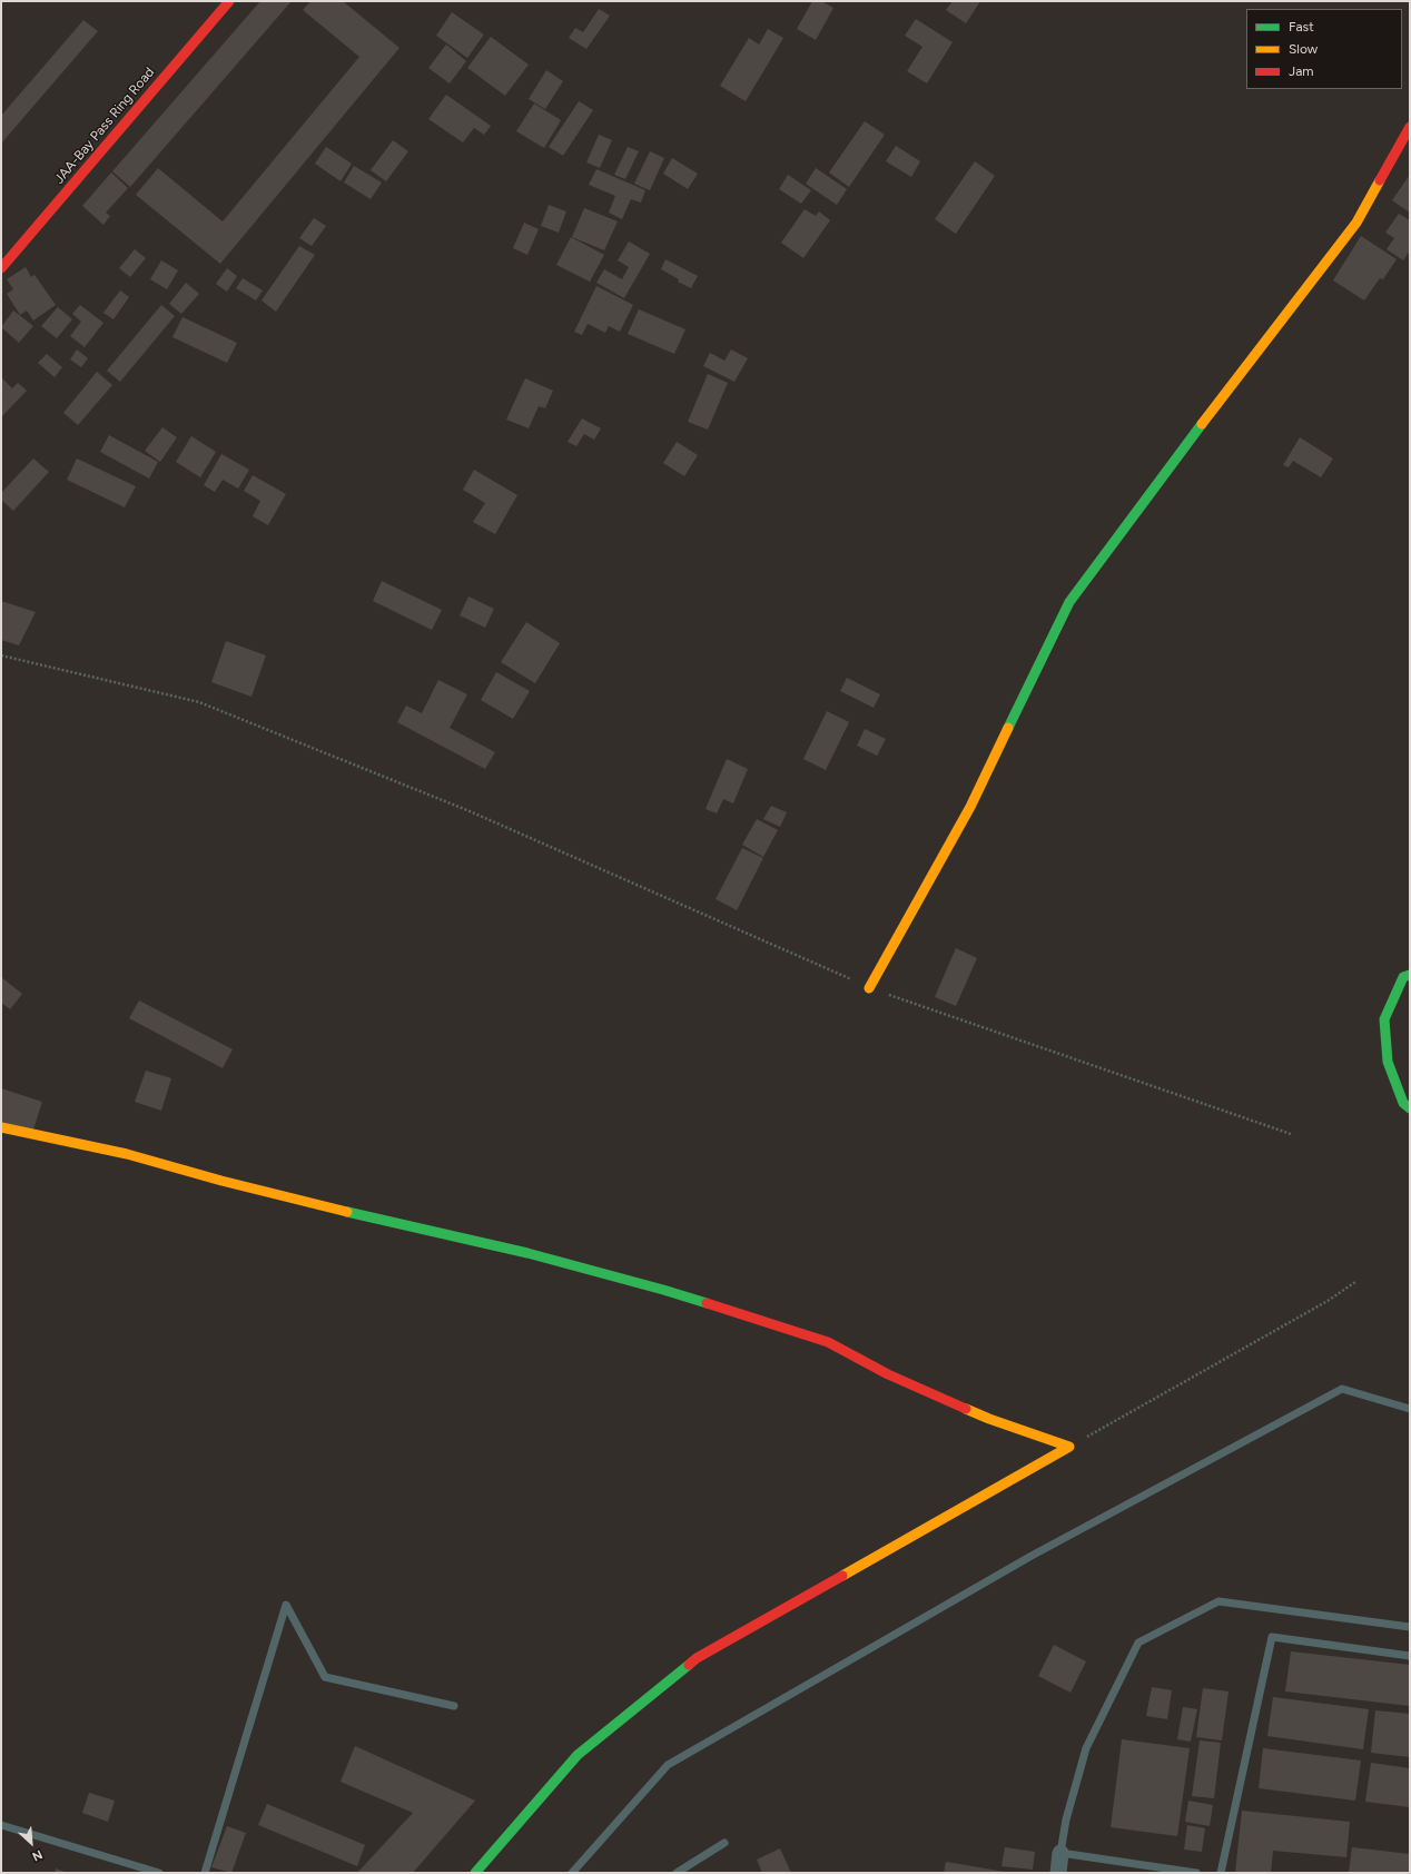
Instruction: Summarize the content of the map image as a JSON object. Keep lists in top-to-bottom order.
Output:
{
  "streets": {
    "main road": ["JAA-Bay Pass Ring Road"]
  },
  "legend": ["Fast", "Slow", "Jam"],
  "north": "bottom right"
}
